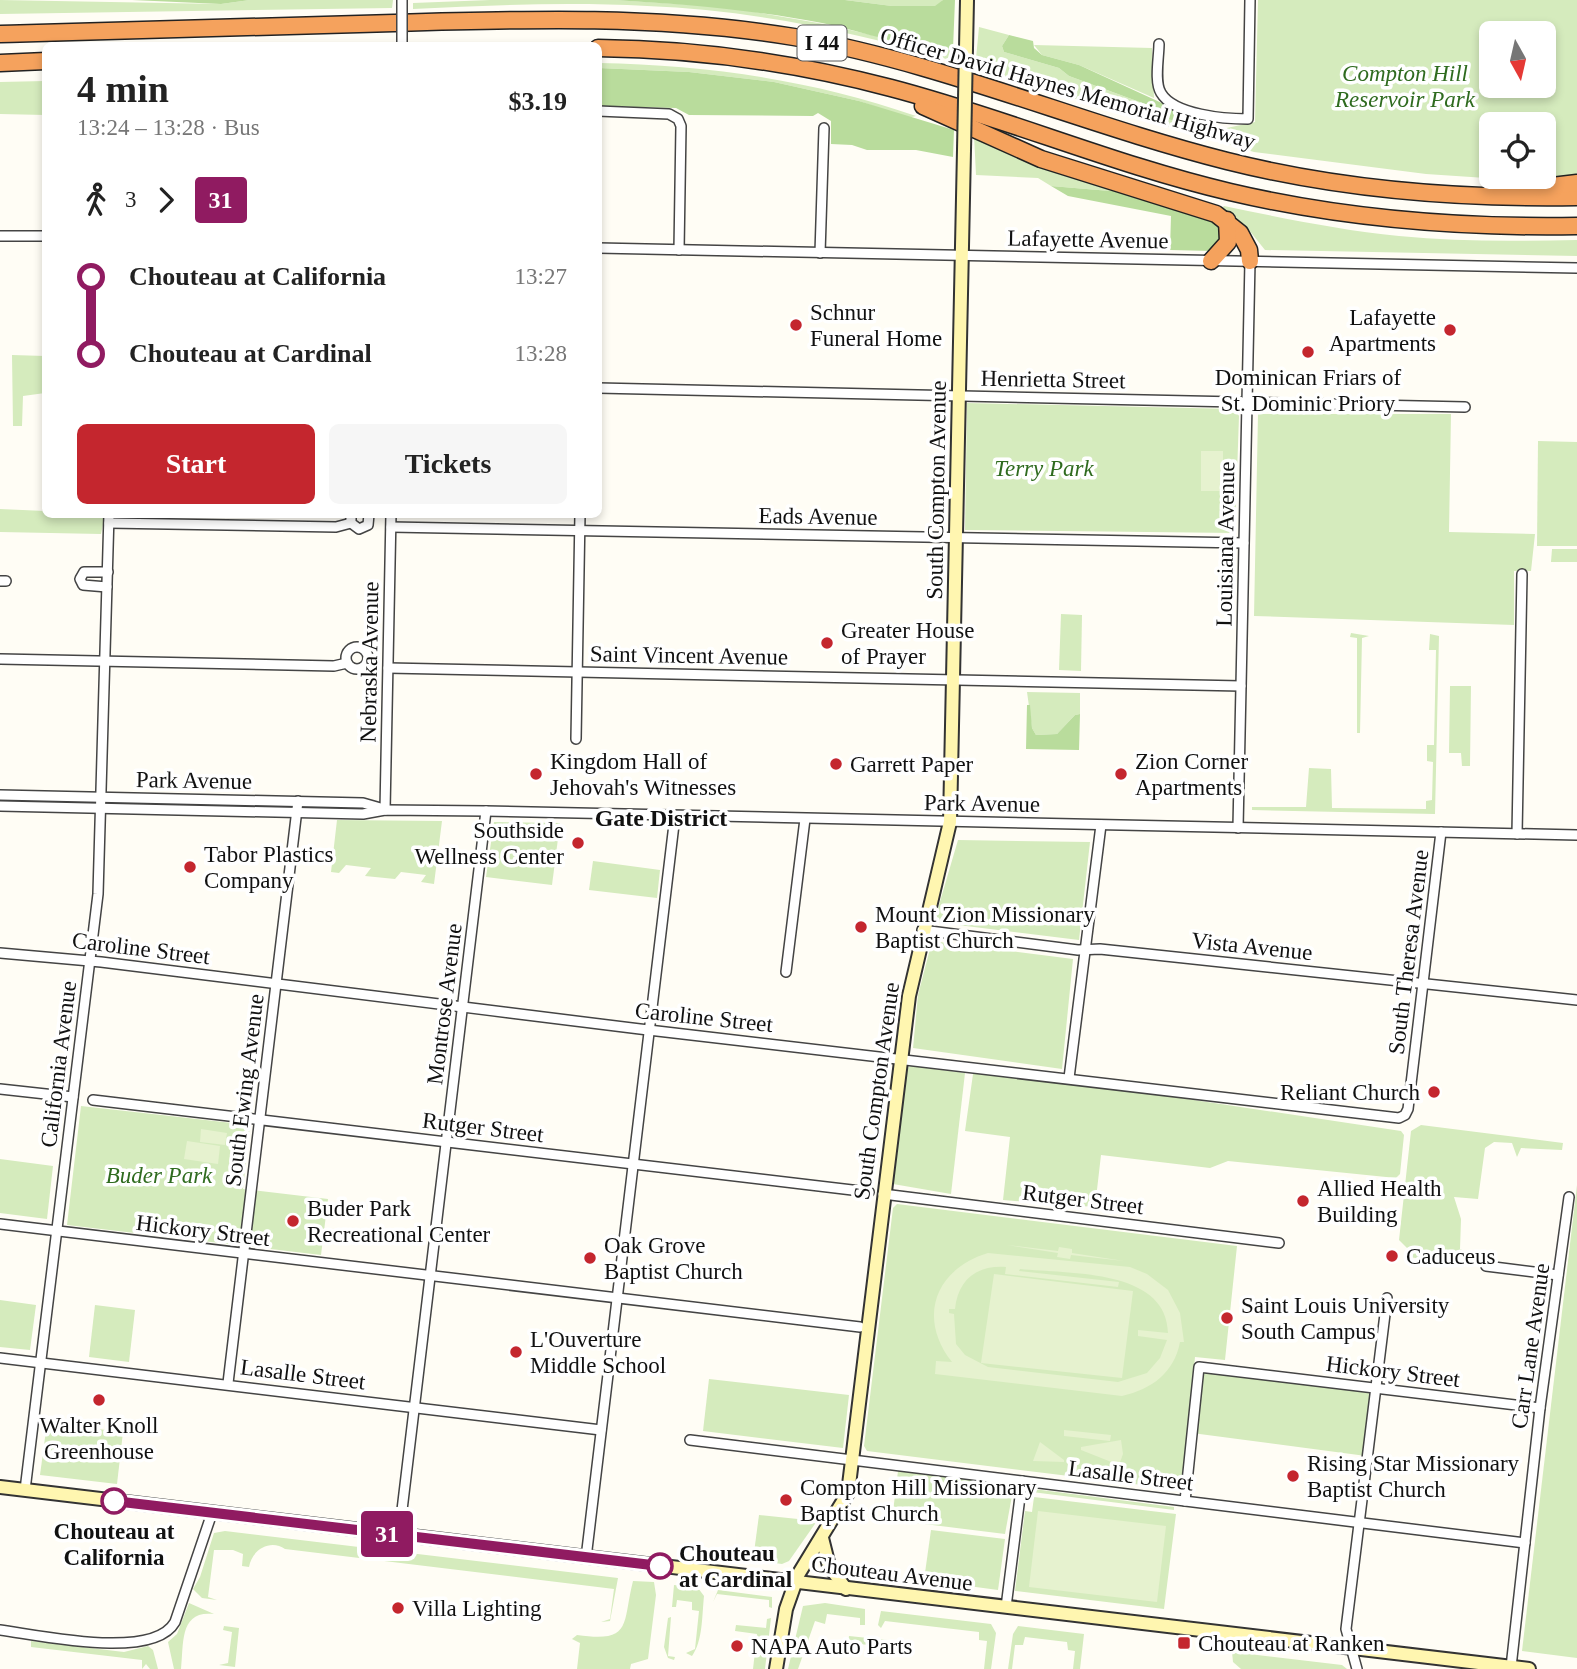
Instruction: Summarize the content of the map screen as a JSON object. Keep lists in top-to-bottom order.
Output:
{
  "streets": {
    "highway": ["I 44", "Officer David Haynes Memorial Highway"],
    "main road": ["South Compton Avenue", "Chouteau Avenue"],
    "street": [
      "Lafayette Avenue",
      "Henrietta Street",
      "Eads Avenue",
      "Louisiana Avenue",
      "Saint Vincent Avenue",
      "Nebraska Avenue",
      "Park Avenue",
      "Vista Avenue",
      "Caroline Street",
      "South Theresa Avenue",
      "Montrose Avenue",
      "California Avenue",
      "South Ewing Avenue",
      "Rutger Street",
      "Hickory Street",
      "Carr Lane Avenue",
      "Lasalle Street"
    ]
  },
  "crossings": [
    ["Lafayette Avenue", "South Compton Avenue"],
    ["Lafayette Avenue", "Louisiana Avenue"],
    ["Henrietta Street", "South Compton Avenue"],
    ["Henrietta Street", "Louisiana Avenue"],
    ["South Compton Avenue", "Eads Avenue"],
    ["South Compton Avenue", "Saint Vincent Avenue"],
    ["South Compton Avenue", "Park Avenue"],
    ["South Compton Avenue", "Vista Avenue"],
    ["South Compton Avenue", "Caroline Street"],
    ["South Compton Avenue", "Rutger Street"],
    ["South Compton Avenue", "Lasalle Street"],
    ["South Compton Avenue", "Chouteau Avenue"],
    ["Eads Avenue", "Louisiana Avenue"],
    ["Eads Avenue", "Nebraska Avenue"],
    ["Louisiana Avenue", "Saint Vincent Avenue"],
    ["Louisiana Avenue", "Park Avenue"],
    ["Saint Vincent Avenue", "Nebraska Avenue"],
    ["Nebraska Avenue", "Park Avenue"],
    ["Park Avenue", "South Theresa Avenue"],
    ["Park Avenue", "Montrose Avenue"],
    ["Park Avenue", "California Avenue"],
    ["Park Avenue", "South Ewing Avenue"],
    ["Vista Avenue", "South Theresa Avenue"],
    ["Caroline Street", "South Theresa Avenue"],
    ["Caroline Street", "Montrose Avenue"],
    ["Caroline Street", "California Avenue"],
    ["Caroline Street", "South Ewing Avenue"],
    ["Montrose Avenue", "Rutger Street"],
    ["Montrose Avenue", "Hickory Street"],
    ["Montrose Avenue", "Lasalle Street"],
    ["Montrose Avenue", "Chouteau Avenue"],
    ["California Avenue", "Hickory Street"],
    ["California Avenue", "Lasalle Street"],
    ["California Avenue", "Chouteau Avenue"],
    ["South Ewing Avenue", "Rutger Street"],
    ["South Ewing Avenue", "Hickory Street"],
    ["South Ewing Avenue", "Lasalle Street"],
    ["Hickory Street", "Carr Lane Avenue"],
    ["Hickory Street", "Lasalle Street"],
    ["Carr Lane Avenue", "Lasalle Street"],
    ["Carr Lane Avenue", "Chouteau Avenue"]
  ],
  "districts": ["Gate District"],
  "parks": ["Compton Hill Reservoir Park", "Terry Park", "Buder Park"],
  "places": {
    "other": [
      "Schnur Funeral Home",
      "Lafayette Apartments",
      "Dominican Friars of St. Dominic Priory",
      "Greater House of Prayer",
      "Garrett Paper",
      "Kingdom Hall of Jehovah's Witnesses",
      "Zion Corner Apartments",
      "Southside Wellness Center",
      "Tabor Plastics Company",
      "Mount Zion Missionary Baptist Church",
      "Reliant Church",
      "Allied Health Building",
      "Buder Park Recreational Center",
      "Caduceus",
      "Oak Grove Baptist Church",
      "Saint Louis University South Campus",
      "L'Ouverture Middle School",
      "Walter Knoll Greenhouse",
      "Rising Star Missionary Baptist Church",
      "Compton Hill Missionary Baptist Church",
      "Chouteau at California",
      "Chouteau at Cardinal",
      "Villa Lighting",
      "NAPA Auto Parts"
    ],
    "transit": ["Chouteau at Ranken"]
  },
  "lines": ["bus line 31"],
  "north": "bottom",
  "page": {
    "on_map": "31",
    "heading": ["4 min", "13:24 – 13:28 · Bus", "$3.19"],
    "legs": ["3", "31"],
    "list": [
      {
        "name": "Chouteau at California",
        "value": "13:27"
      },
      {
        "name": "Chouteau at Cardinal",
        "value": "13:28"
      }
    ],
    "buttons": ["Start", "Tickets"]
  }
}
